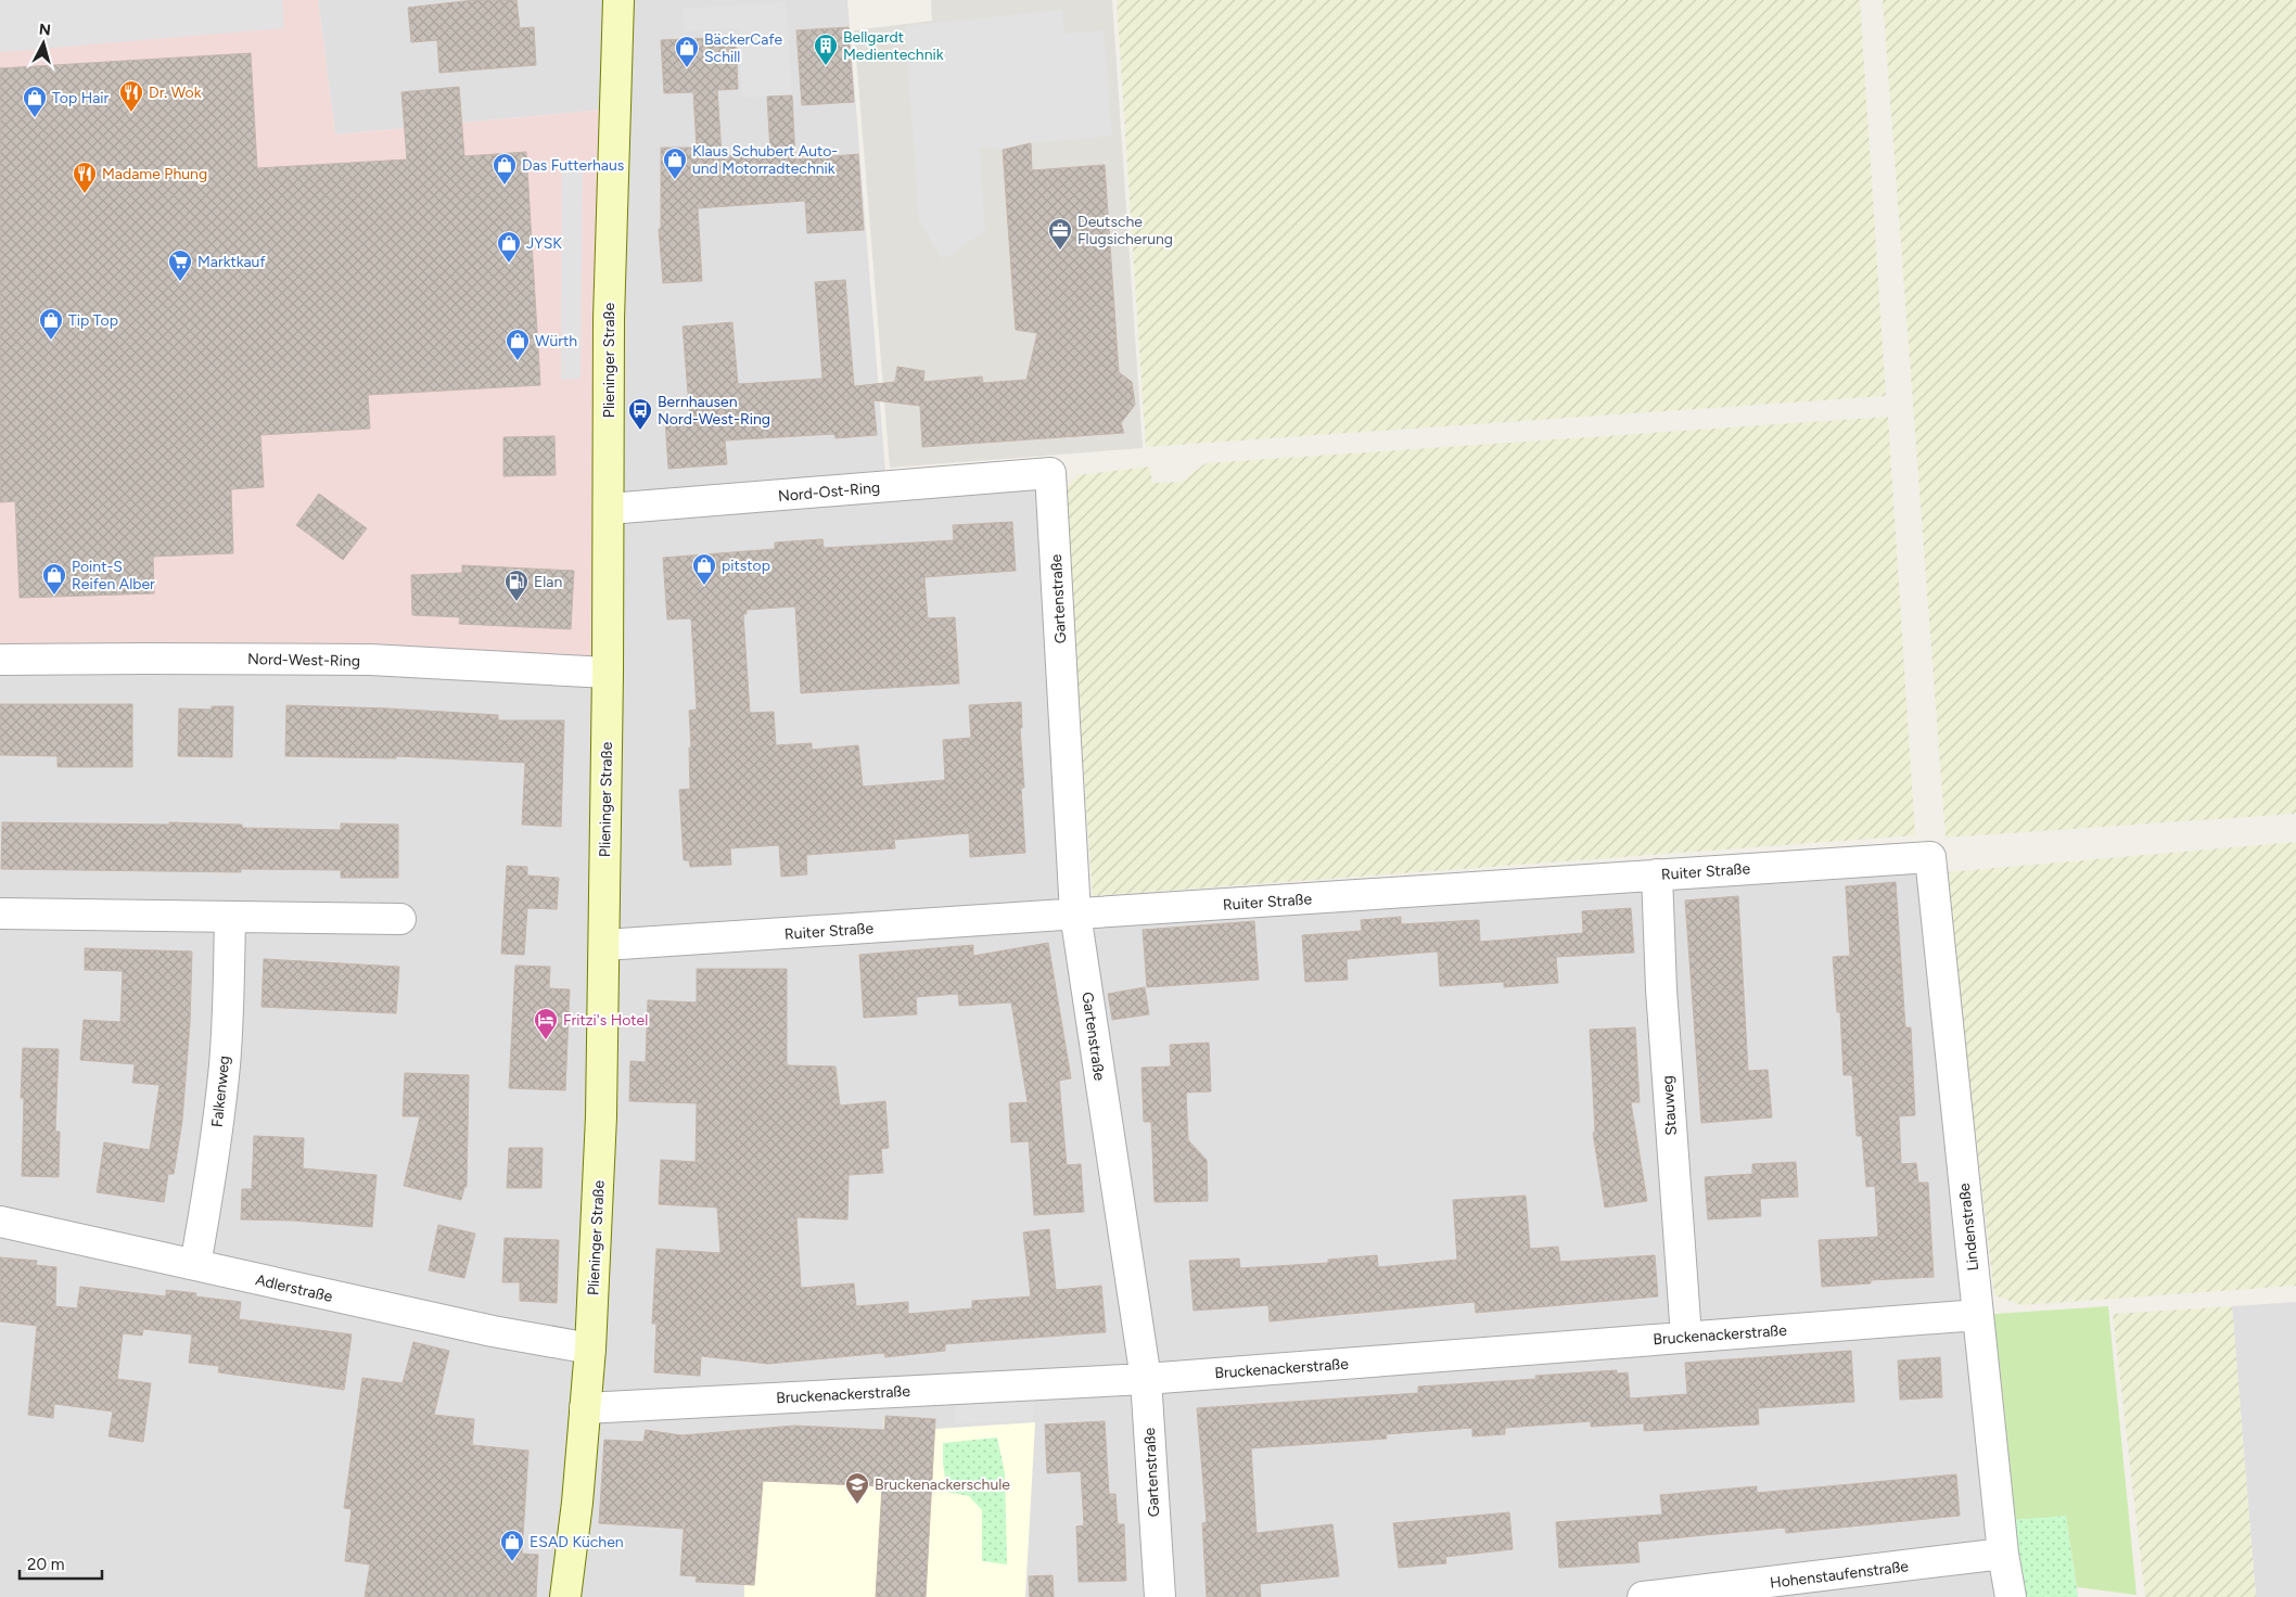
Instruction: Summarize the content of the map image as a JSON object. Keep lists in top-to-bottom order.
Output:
{
  "streets": {
    "main road": ["Plieninger Straße"],
    "street": [
      "Nord-Ost-Ring",
      "Gartenstraße",
      "Nord-West-Ring",
      "Ruiter Straße",
      "Falkenweg",
      "Stauweg",
      "Lindenstraße",
      "Adlerstraße",
      "Bruckenackerstraße",
      "Hohenstaufenstraße"
    ]
  },
  "crossings": [
    ["Plieninger Straße", "Nord-Ost-Ring"],
    ["Plieninger Straße", "Nord-West-Ring"],
    ["Plieninger Straße", "Ruiter Straße"],
    ["Plieninger Straße", "Adlerstraße"],
    ["Plieninger Straße", "Bruckenackerstraße"],
    ["Nord-Ost-Ring", "Gartenstraße"],
    ["Gartenstraße", "Ruiter Straße"],
    ["Gartenstraße", "Bruckenackerstraße"],
    ["Ruiter Straße", "Stauweg"],
    ["Ruiter Straße", "Lindenstraße"],
    ["Falkenweg", "Adlerstraße"],
    ["Stauweg", "Bruckenackerstraße"],
    ["Lindenstraße", "Bruckenackerstraße"],
    ["Lindenstraße", "Hohenstaufenstraße"]
  ],
  "places": {
    "building": ["Bellgardt Medientechnik"],
    "shop": [
      "BäckerCafe Schill",
      "Top Hair",
      "Klaus Schubert Auto- und Motorradtechnik",
      "Das Futterhaus",
      "JYSK",
      "Tip Top",
      "Würth",
      "pitstop",
      "Point-S Reifen Alber",
      "ESAD Küchen"
    ],
    "restaurant": ["Dr. Wok", "Madame Phung"],
    "office": ["Deutsche Flugsicherung"],
    "supermarket": ["Marktkauf"],
    "bus stop": ["Bernhausen Nord-West-Ring"],
    "fuel station": ["Elan"],
    "hotel": ["Fritzi's Hotel"],
    "school or university": ["Bruckenackerschule"]
  },
  "scale_bar": "20 m",
  "north": "top"
}
